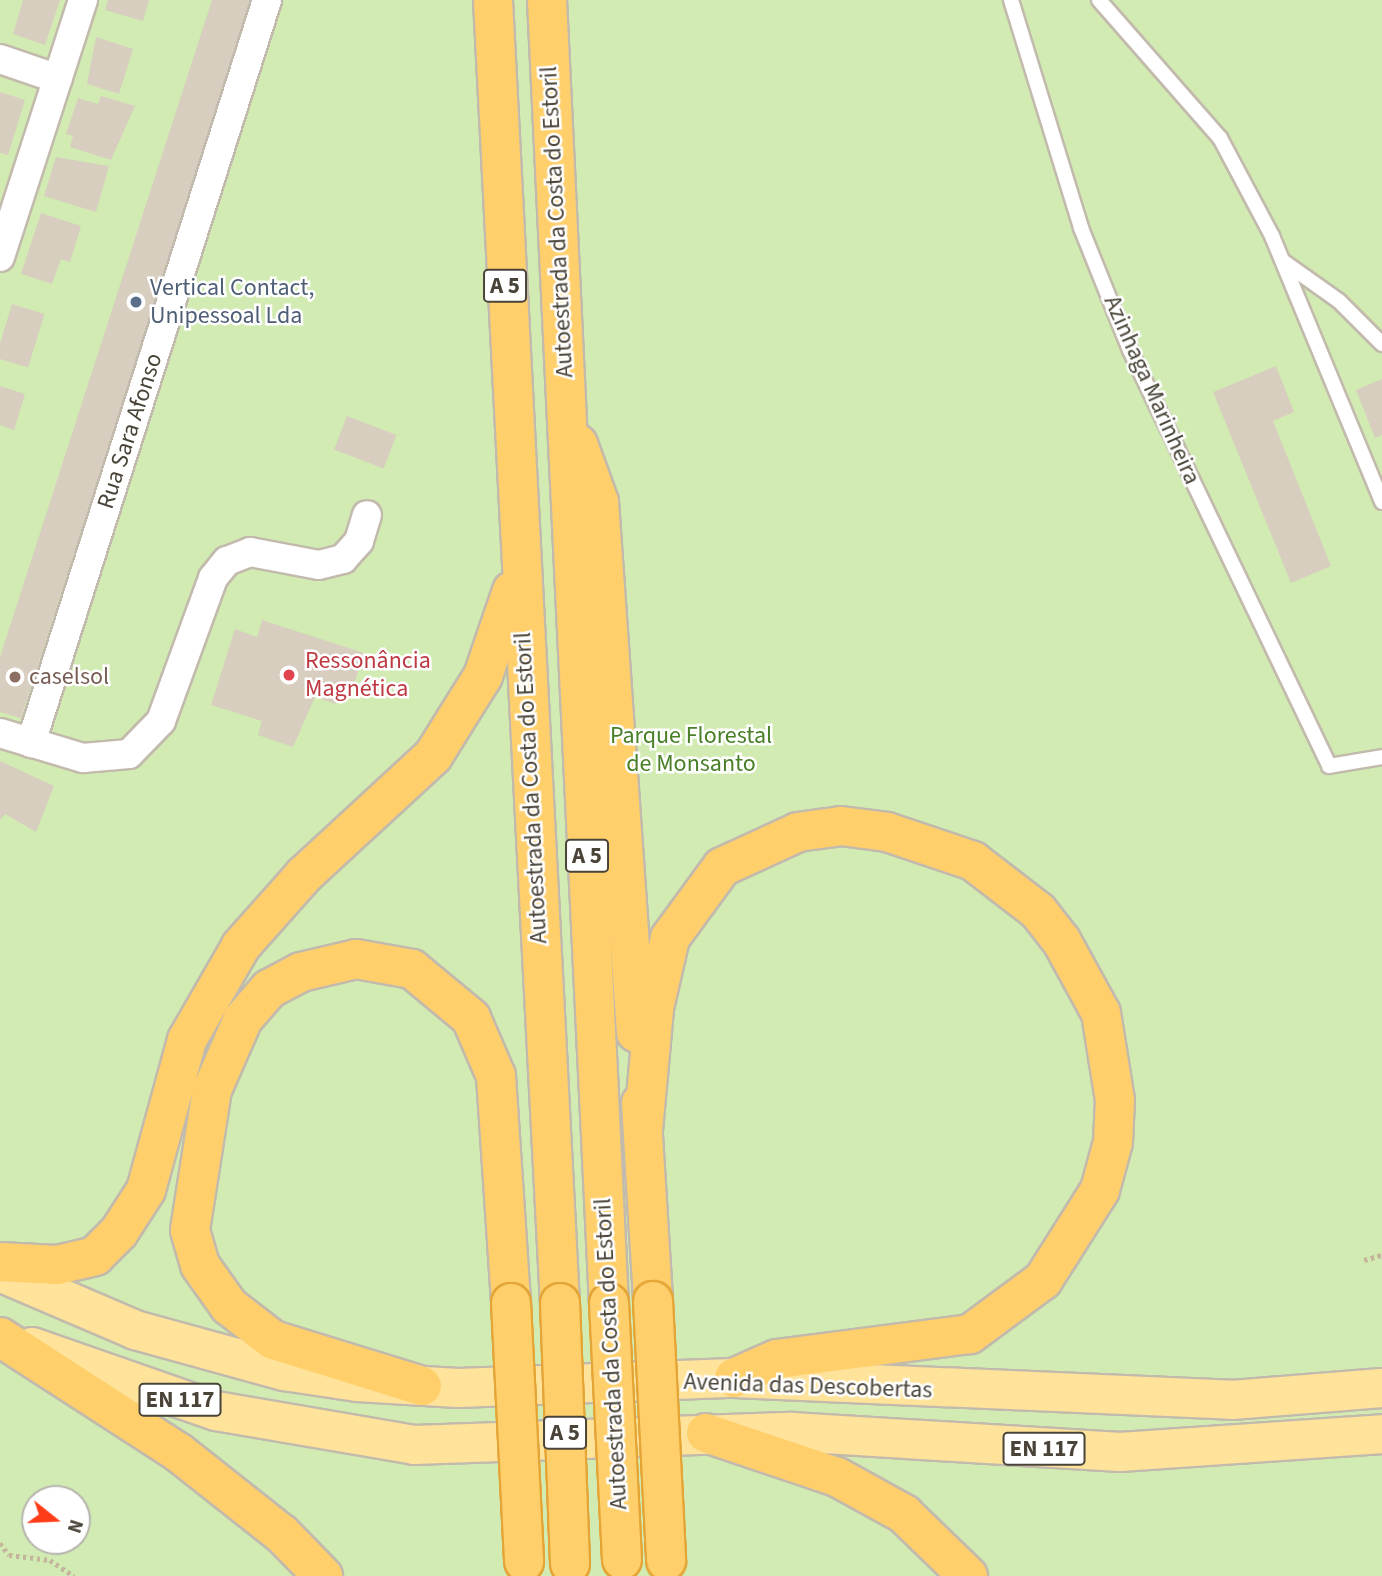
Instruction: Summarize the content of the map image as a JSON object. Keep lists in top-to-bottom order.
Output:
{
  "streets": {
    "highway": ["Autoestrada da Costa do Estoril", "A 5"],
    "main road": ["Avenida das Descobertas", "EN 117"],
    "street": ["Rua Sara Afonso"],
    "lane": ["Azinhaga Marinheira"]
  },
  "parks": ["Parque Florestal de Monsanto"],
  "places": ["Vertical Contact, Unipessoal Lda", "Ressonância Magnética", "caselsol"],
  "north": "right"
}
